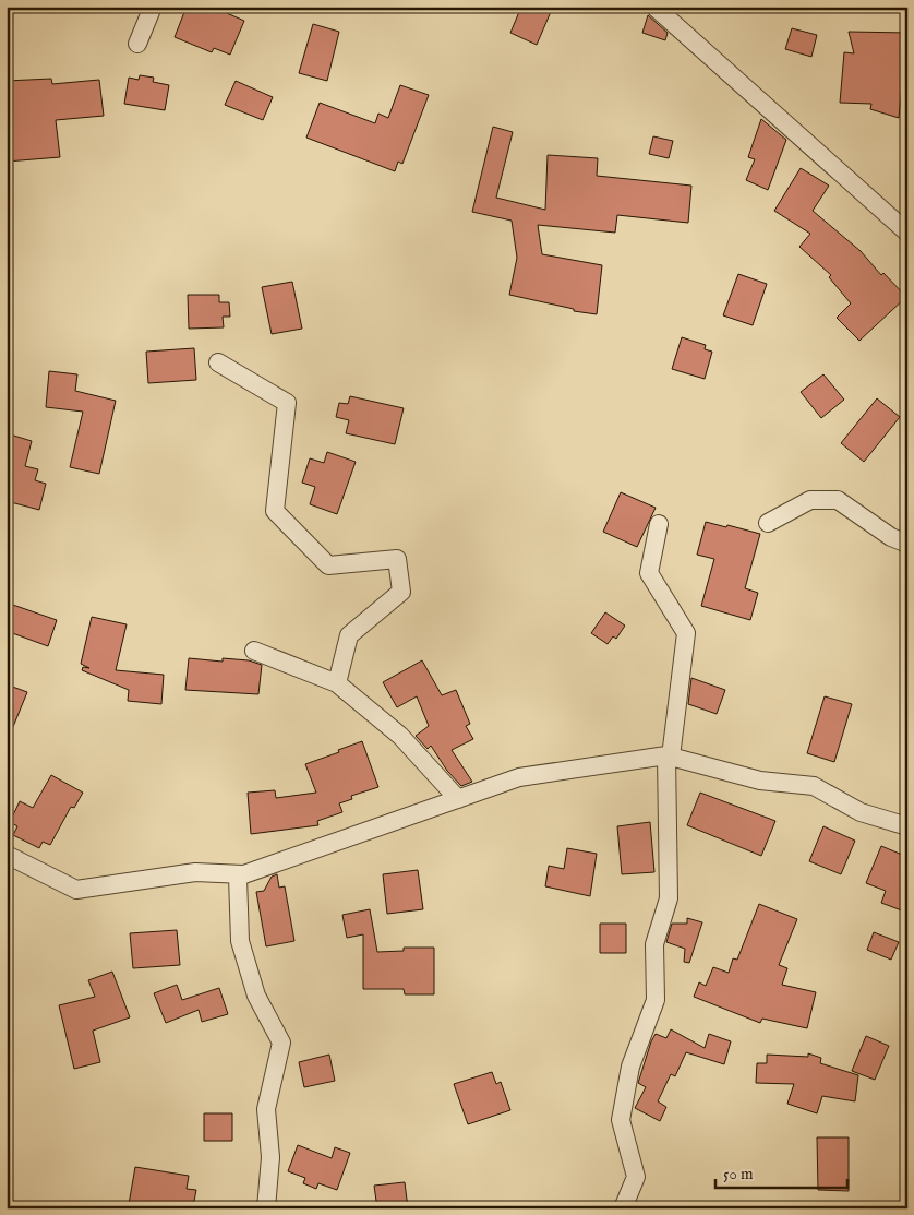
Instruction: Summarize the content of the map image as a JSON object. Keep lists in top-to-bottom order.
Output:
{
  "scale_bar": "50 m"
}
